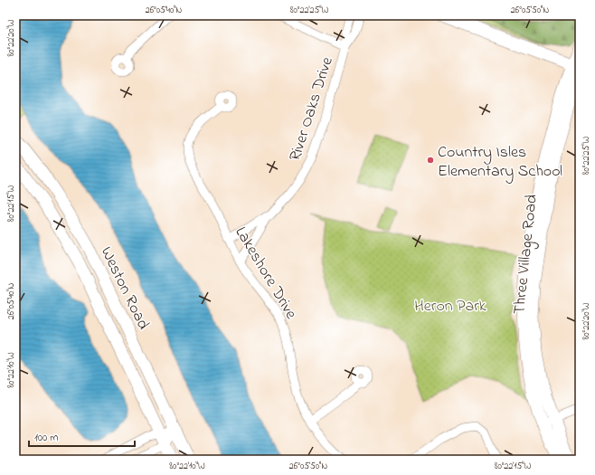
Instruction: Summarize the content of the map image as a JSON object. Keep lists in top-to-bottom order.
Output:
{
  "streets": {
    "main road": ["Three Village Road", "Weston Road"],
    "street": ["River Oaks Drive", "Lakeshore Drive"]
  },
  "crossings": [
    ["River Oaks Drive", "Lakeshore Drive"]
  ],
  "parks": ["Heron Park"],
  "places": ["Country Isles Elementary School"],
  "scale_bar": "100 m",
  "coordinates": [
    "26°05'40\"N",
    "80°22'25\"W",
    "26°05'50\"N",
    "80°22'20\"W",
    "80°22'15\"W",
    "80°22'10\"W"
  ]
}
